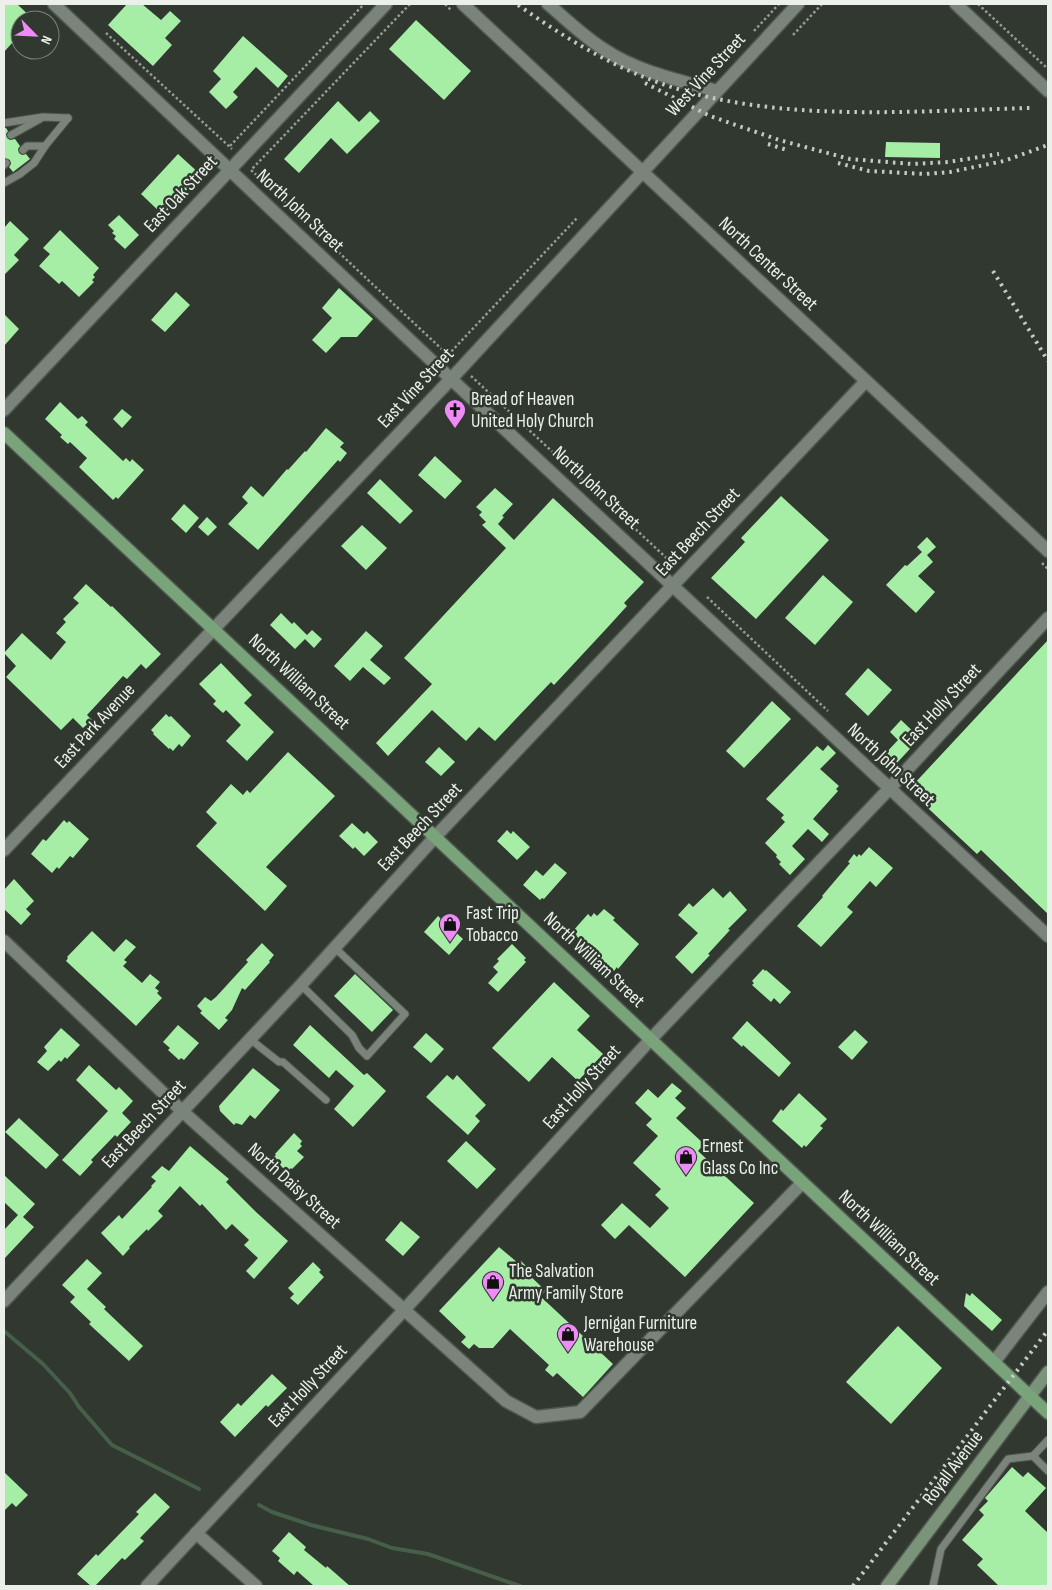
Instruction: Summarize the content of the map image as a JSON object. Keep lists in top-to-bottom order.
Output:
{
  "streets": {
    "main road": ["North William Street"],
    "street": [
      "West Vine Street",
      "East Oak Street",
      "North John Street",
      "North Center Street",
      "East Vine Street",
      "East Beech Street",
      "East Holly Street",
      "East Park Avenue",
      "North Daisy Street",
      "Royall Avenue"
    ]
  },
  "crossings": [
    ["West Vine Street", "North Center Street"],
    ["West Vine Street", "East Vine Street"],
    ["East Oak Street", "North John Street"],
    ["North John Street", "East Vine Street"],
    ["North John Street", "East Beech Street"],
    ["North John Street", "East Holly Street"],
    ["North Center Street", "East Vine Street"],
    ["North Center Street", "East Beech Street"],
    ["East Vine Street", "North William Street"],
    ["East Vine Street", "East Park Avenue"],
    ["East Beech Street", "North William Street"],
    ["East Beech Street", "North Daisy Street"],
    ["North William Street", "East Holly Street"],
    ["North William Street", "East Park Avenue"],
    ["North William Street", "North Daisy Street"],
    ["North William Street", "Royall Avenue"],
    ["East Holly Street", "North Daisy Street"]
  ],
  "places": {
    "church": ["Bread of Heaven United Holy Church"],
    "shop": [
      "Fast Trip Tobacco",
      "Ernest Glass Co Inc",
      "The Salvation Army Family Store",
      "Jernigan Furniture Warehouse"
    ]
  },
  "north": "bottom right"
}
